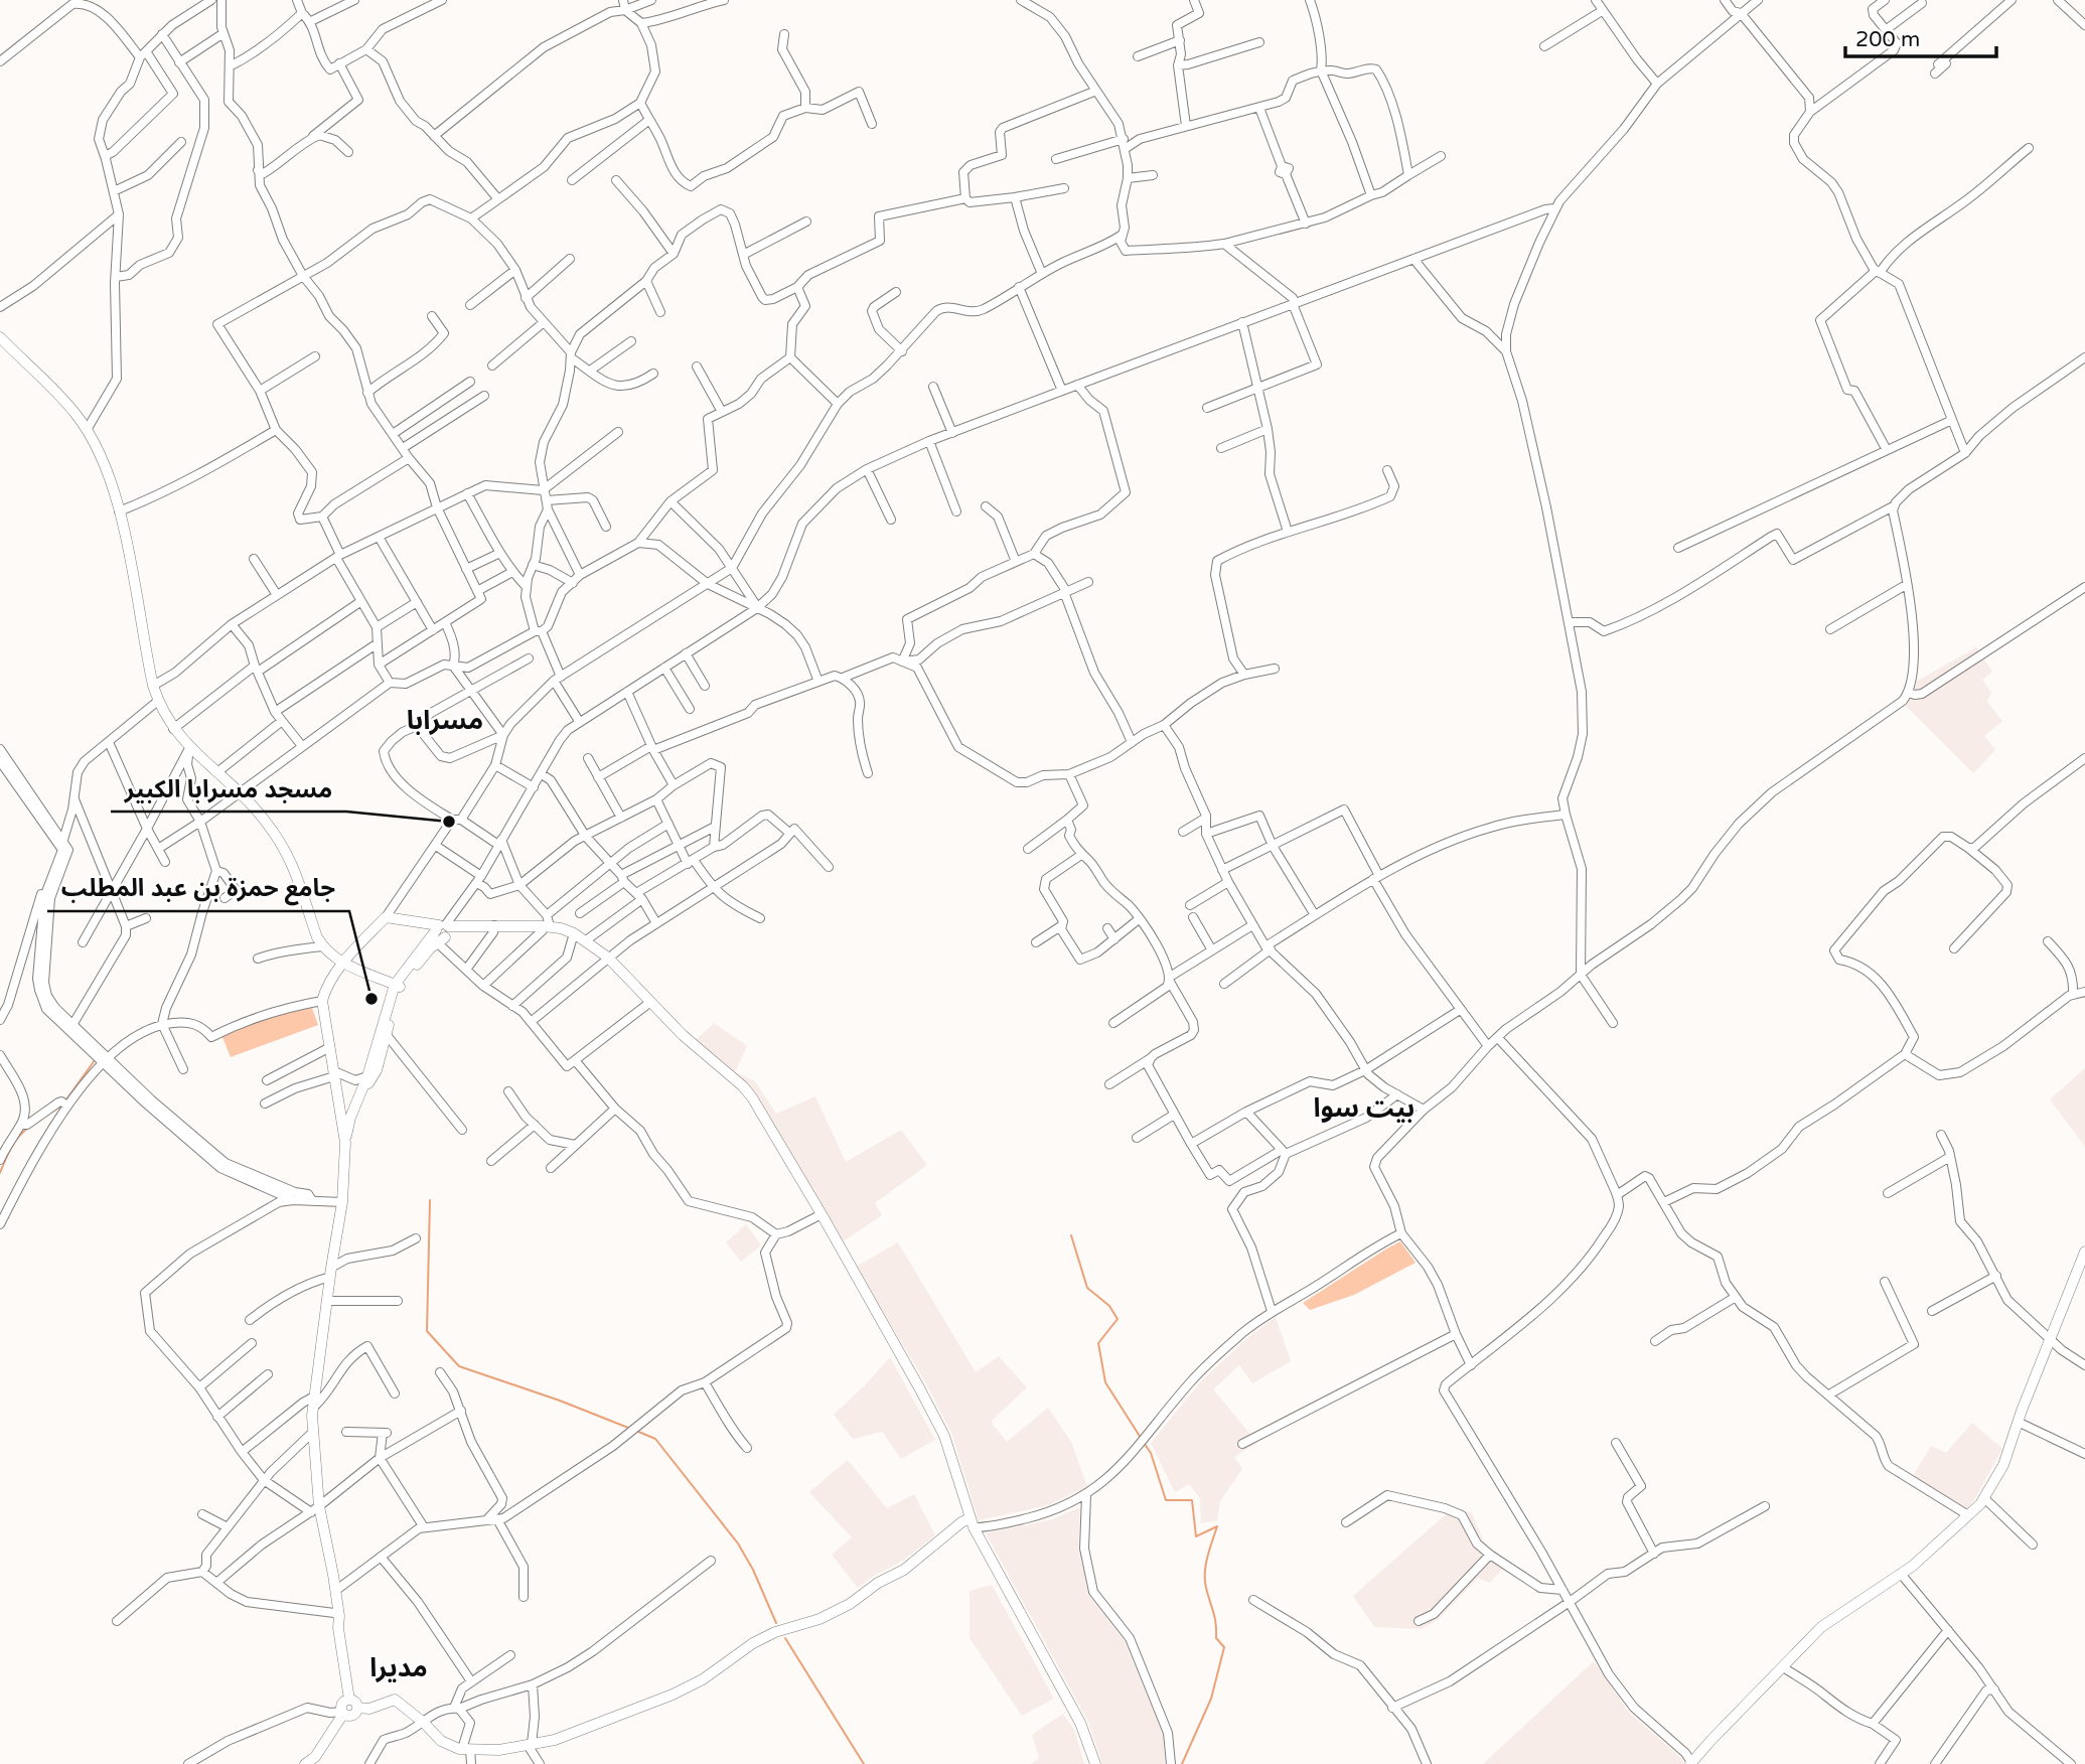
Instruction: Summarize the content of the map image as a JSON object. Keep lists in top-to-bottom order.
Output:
{
  "districts": ["مسرابا", "بيت سوا", "مديرا"],
  "places": ["مسجد مسرابا الكبير", "جامع حمزة بن عبد المطلب"],
  "scale_bar": "200 m"
}
